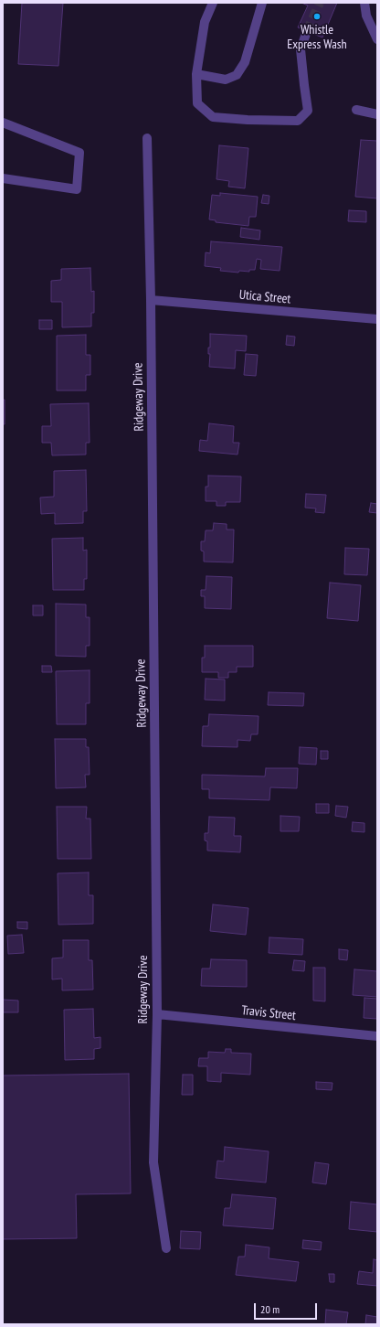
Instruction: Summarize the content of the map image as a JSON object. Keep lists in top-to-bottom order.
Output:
{
  "streets": {
    "street": ["Utica Street", "Ridgeway Drive", "Travis Street"]
  },
  "crossings": [
    ["Utica Street", "Ridgeway Drive"],
    ["Ridgeway Drive", "Travis Street"]
  ],
  "places": ["Whistle Express Wash"],
  "scale_bar": "20 m"
}
